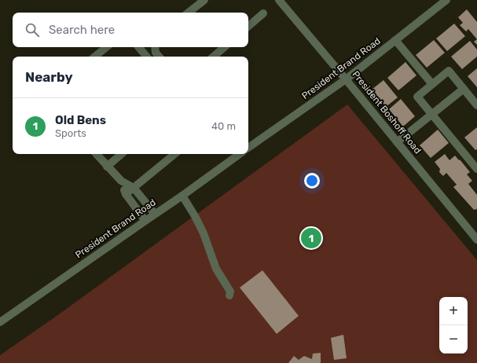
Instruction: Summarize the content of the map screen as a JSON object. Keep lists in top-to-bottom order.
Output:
{
  "streets": {
    "street": ["President Brand Road", "President Boshoff Road"]
  },
  "crossings": [
    ["President Brand Road", "President Boshoff Road"]
  ],
  "page": {
    "search": "Search here",
    "heading": "Nearby",
    "list": [
      {
        "mark": "1",
        "name": "Old Bens",
        "note": "Sports",
        "value": "40 m"
      }
    ],
    "pins": "1",
    "map_buttons": ["+", "−"]
  }
}
